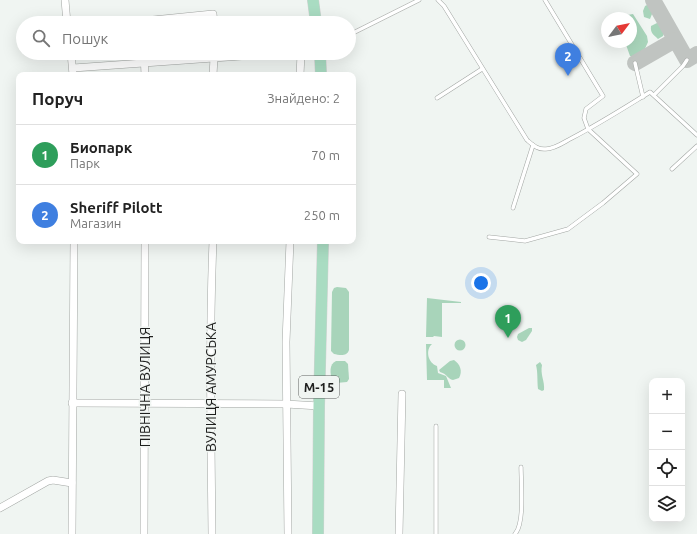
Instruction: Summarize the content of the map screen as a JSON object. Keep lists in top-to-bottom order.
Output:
{
  "streets": {
    "main road": ["М-15"],
    "street": ["ПІВНІЧНА ВУЛИЦЯ", "ВУЛИЦЯ АМУРСЬКА"]
  },
  "north": "top right",
  "page": {
    "search": "Пошук",
    "pins": ["2", "1"],
    "heading": ["Поруч", "Знайдено: 2"],
    "list": [
      {
        "mark": "1",
        "name": "Биопарк",
        "note": "Парк",
        "value": "70 m"
      },
      {
        "mark": "2",
        "name": "Sheriff Pilott",
        "note": "Магазин",
        "value": "250 m"
      }
    ],
    "map_buttons": ["+", "−"]
  }
}
